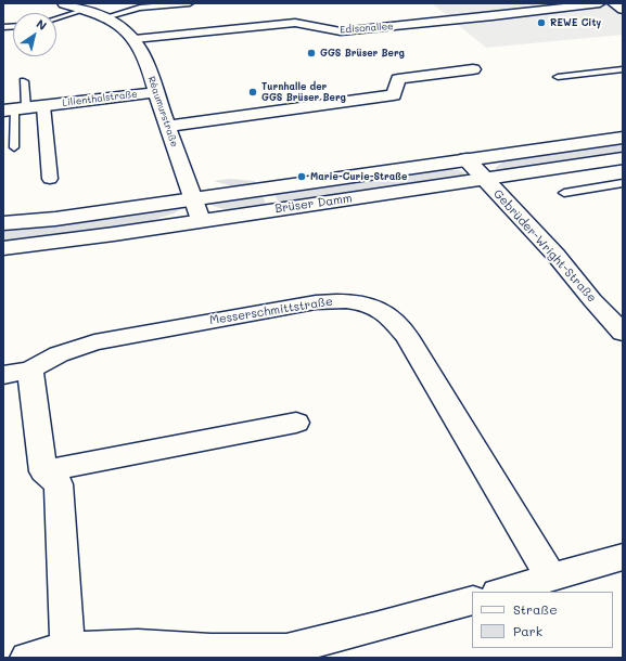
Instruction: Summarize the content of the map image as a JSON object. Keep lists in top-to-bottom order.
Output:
{
  "streets": {
    "street": [
      "Edisonallee",
      "Lilienthalstraße",
      "Réaumurstraße",
      "Brüser Damm",
      "Gebrüder-Wright-Straße",
      "Messerschmittstraße"
    ]
  },
  "crossings": [
    ["Edisonallee", "Réaumurstraße"],
    ["Lilienthalstraße", "Réaumurstraße"],
    ["Réaumurstraße", "Brüser Damm"],
    ["Brüser Damm", "Gebrüder-Wright-Straße"]
  ],
  "places": [
    "REWE City",
    "GGS Brüser Berg",
    "Turnhalle der GGS Brüser Berg",
    "Marie-Curie-Straße"
  ],
  "legend": ["Straße", "Park"],
  "north": "top right"
}
